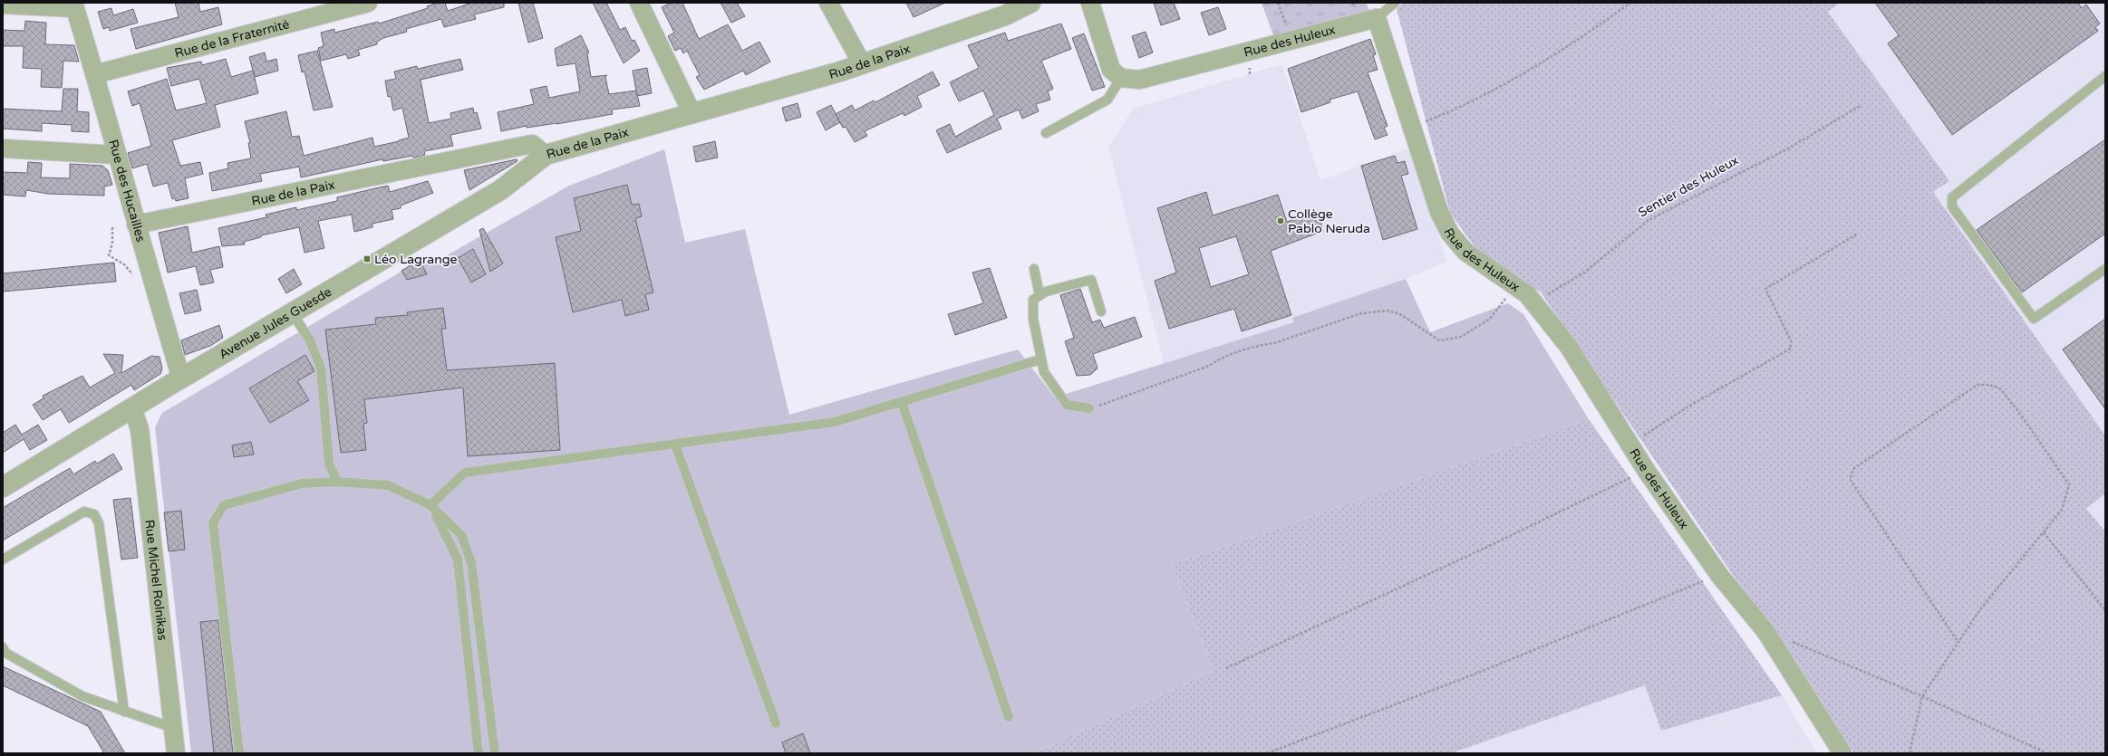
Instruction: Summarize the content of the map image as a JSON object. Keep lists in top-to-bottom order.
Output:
{
  "streets": {
    "street": [
      "Rue de la Fraternité",
      "Rue des Huleux",
      "Rue de la Paix",
      "Rue des Hucailles",
      "Avenue Jules Guesde",
      "Rue Michel Rolnikas"
    ],
    "path": ["Sentier des Huleux"]
  },
  "crossings": [
    ["Rue de la Fraternité", "Rue des Hucailles"],
    ["Rue des Huleux", "Sentier des Huleux"],
    ["Rue de la Paix", "Rue des Hucailles"],
    ["Rue de la Paix", "Avenue Jules Guesde"],
    ["Rue des Hucailles", "Avenue Jules Guesde"],
    ["Avenue Jules Guesde", "Rue Michel Rolnikas"]
  ],
  "places": {
    "other": ["Collège Pablo Neruda"],
    "transit": ["Léo Lagrange"]
  }
}
